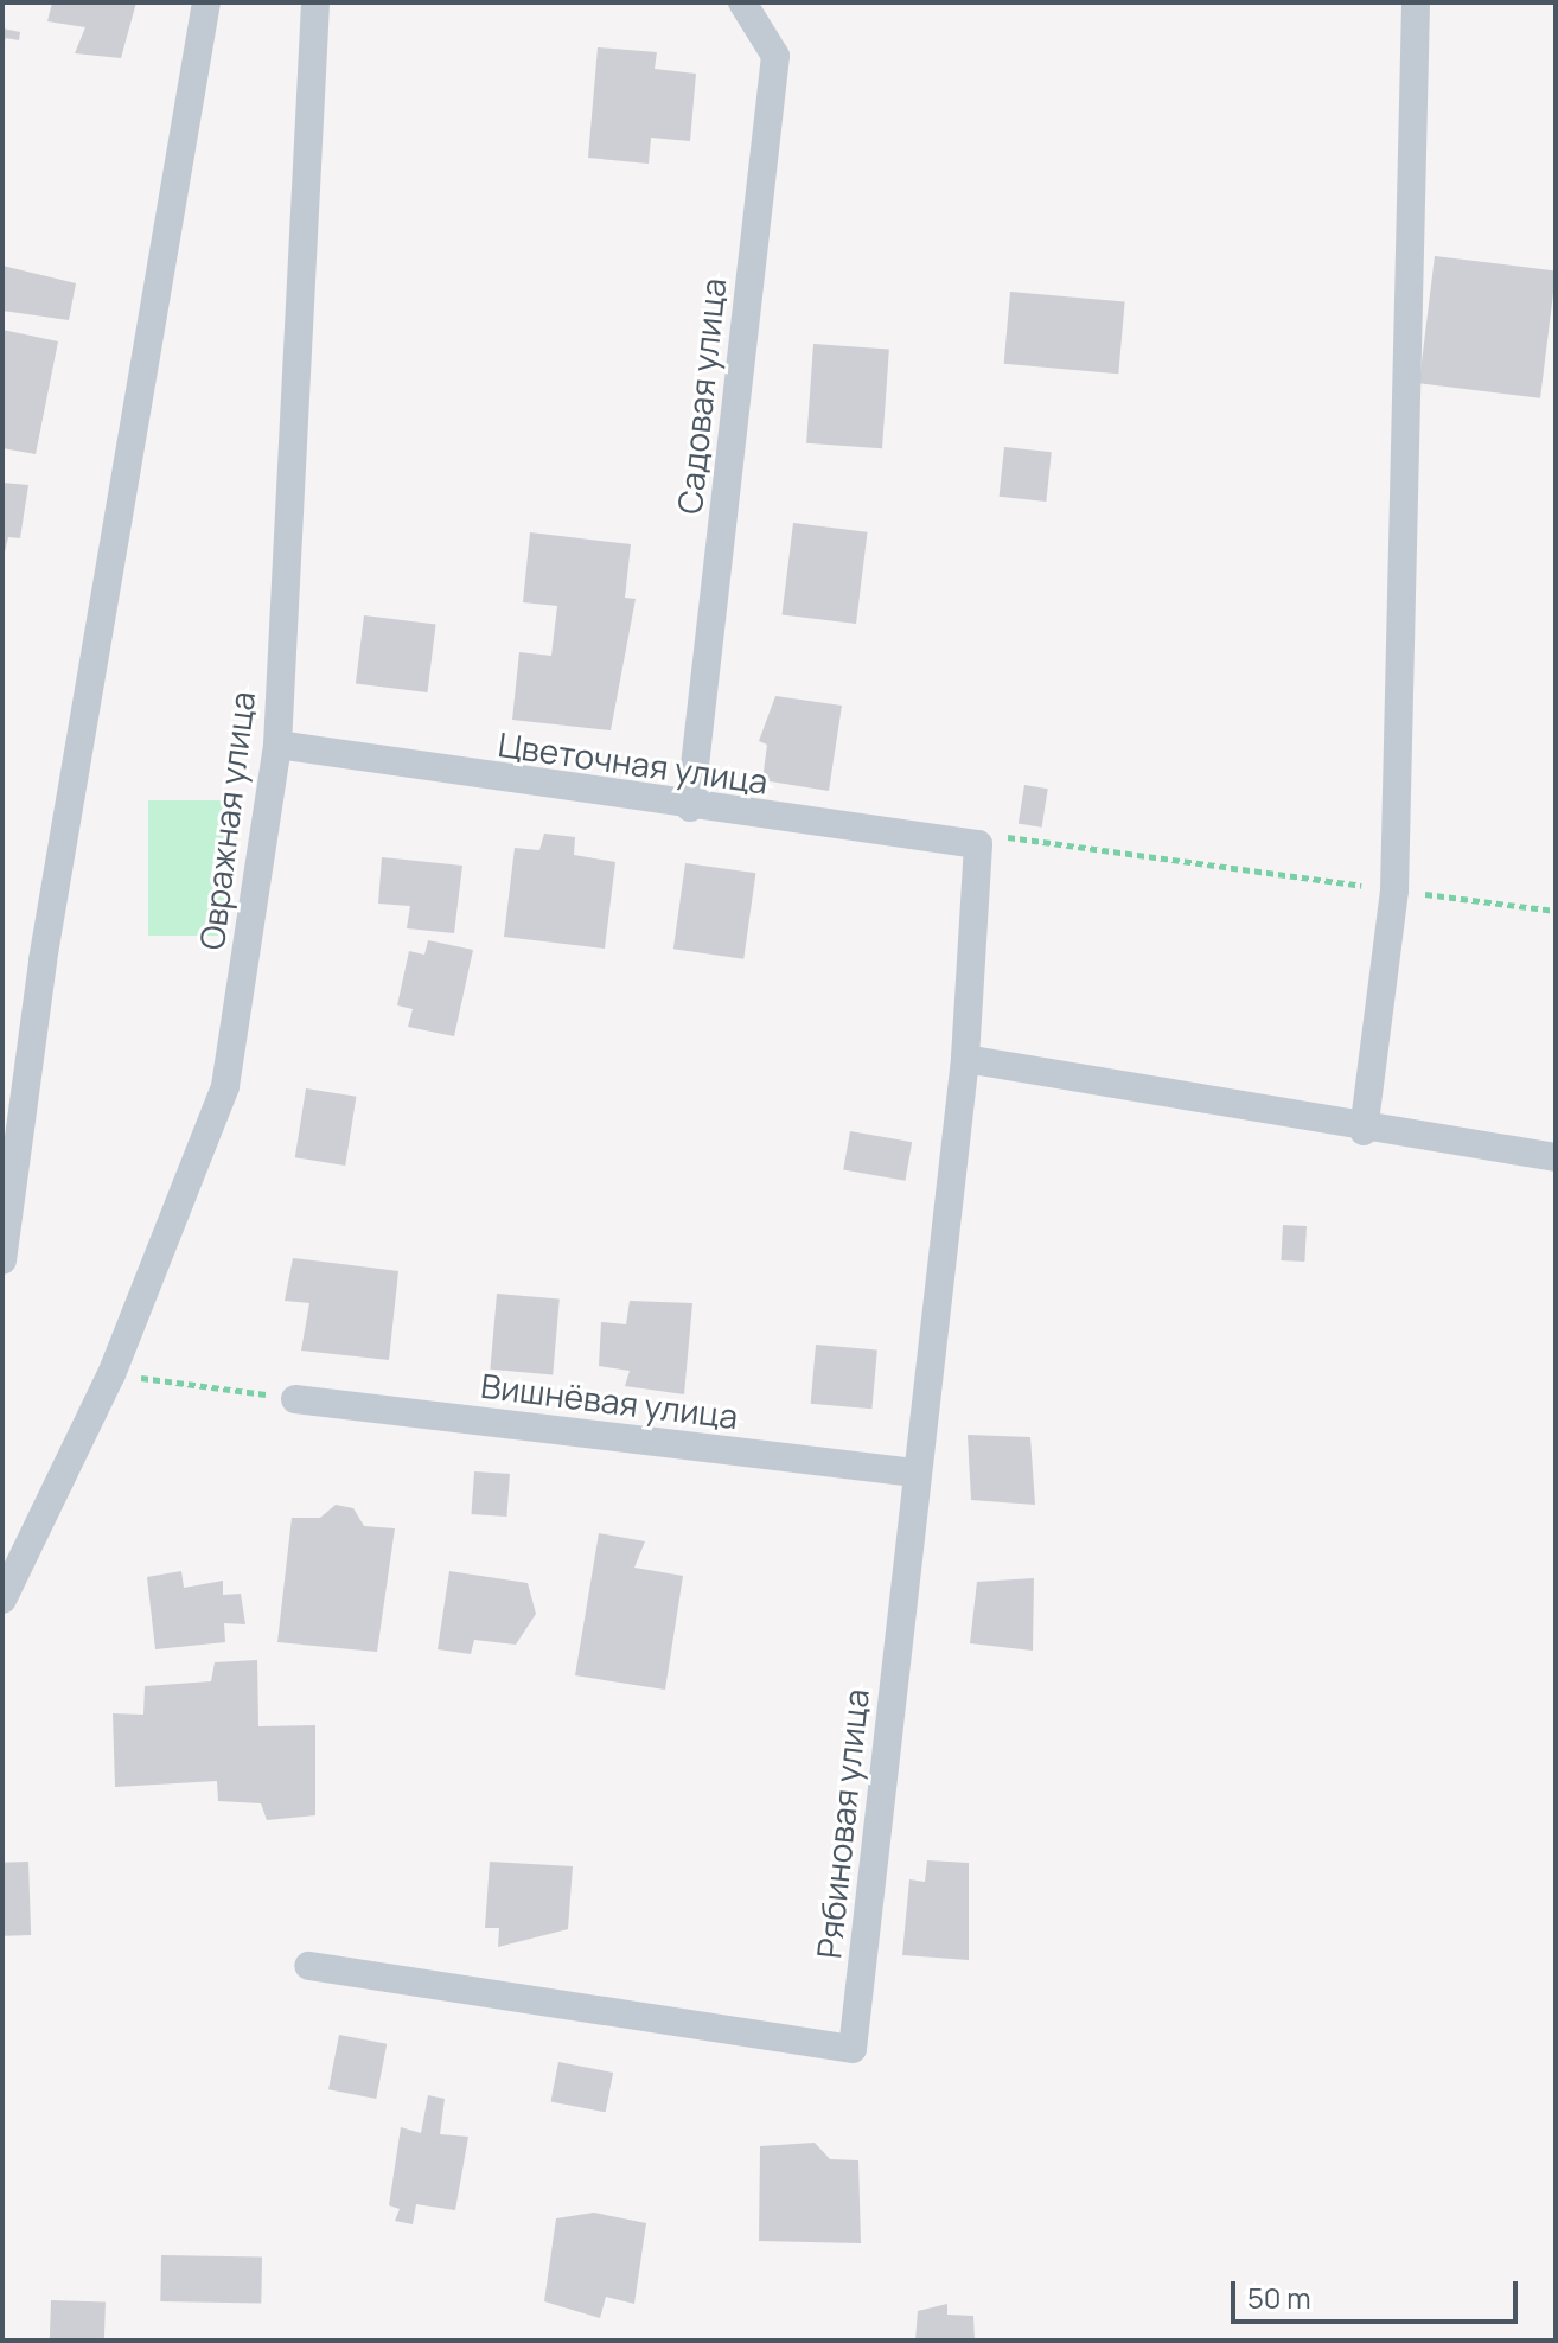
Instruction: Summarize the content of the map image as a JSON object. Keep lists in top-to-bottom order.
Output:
{
  "streets": {
    "street": [
      "Садовая улица",
      "Цветочная улица",
      "Овражная улица",
      "Вишнёвая улица",
      "Рябиновая улица"
    ]
  },
  "crossings": [
    ["Садовая улица", "Цветочная улица"],
    ["Цветочная улица", "Овражная улица"],
    ["Цветочная улица", "Рябиновая улица"],
    ["Вишнёвая улица", "Рябиновая улица"]
  ],
  "scale_bar": "50 m"
}
